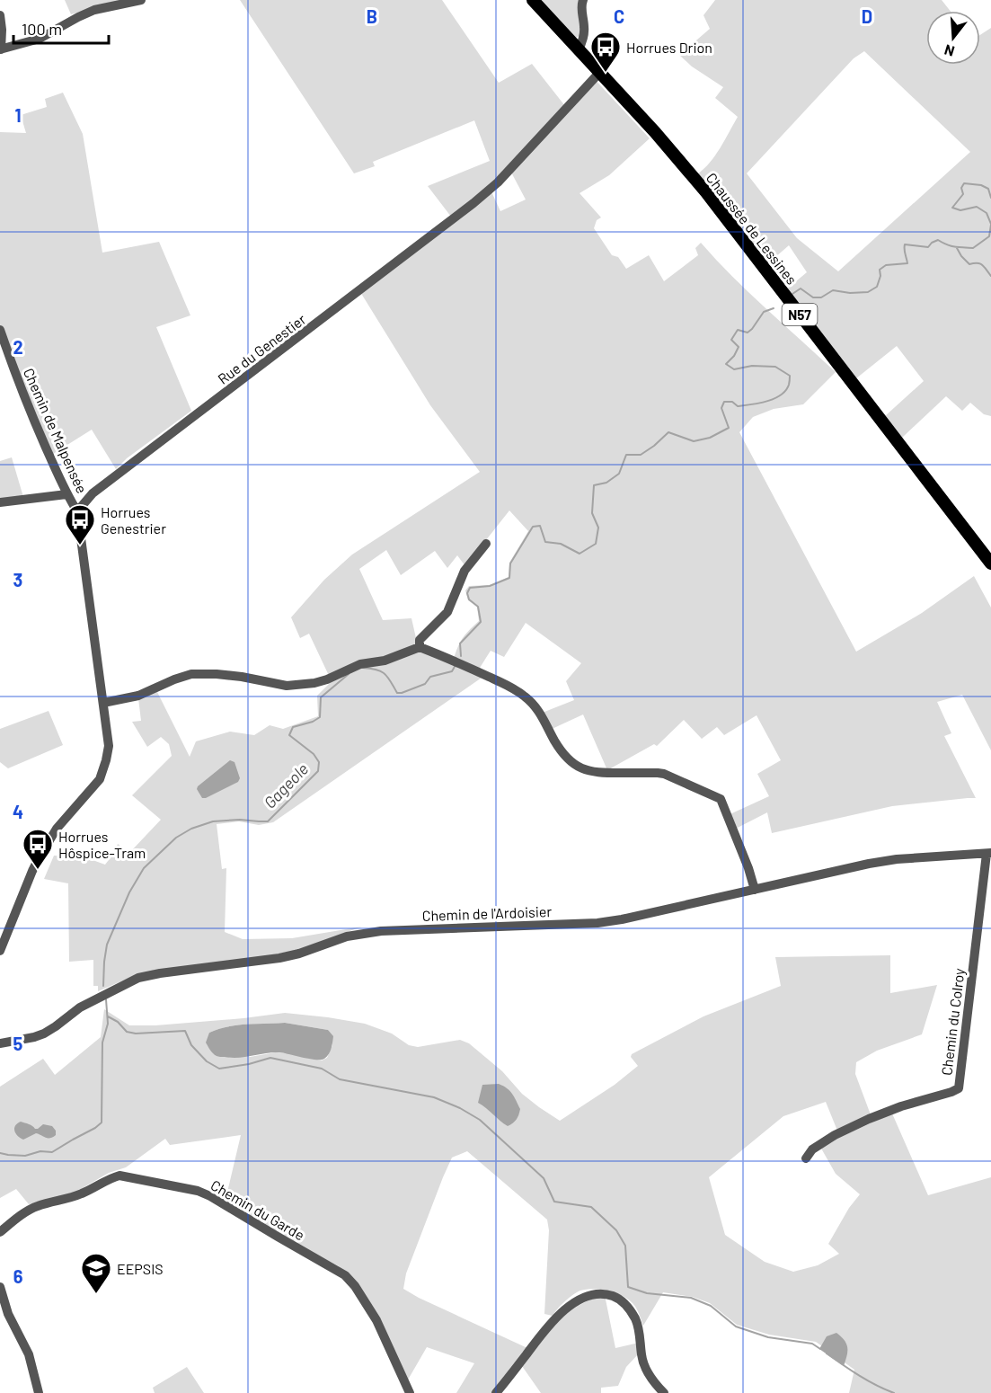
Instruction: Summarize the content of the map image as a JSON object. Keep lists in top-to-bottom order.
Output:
{
  "streets": {
    "main road": ["Chaussée de Lessines", "N57"],
    "street": [
      "Rue du Genestier",
      "Chemin de Malpensée",
      "Chemin de l'Ardoisier",
      "Chemin du Colroy",
      "Chemin du Garde"
    ]
  },
  "crossings": [
    ["Chaussée de Lessines", "Rue du Genestier"],
    ["Rue du Genestier", "Chemin de Malpensée"],
    ["Chemin de l'Ardoisier", "Chemin du Colroy"]
  ],
  "water": ["Gageole"],
  "places": {
    "bus stop": ["Horrues Drion", "Horrues Genestrier", "Horrues Hôspice-Tram"],
    "school or university": ["EEPSIS"]
  },
  "scale_bar": "100 m",
  "north": "bottom",
  "grid": {
    "columns": ["B", "C", "D"],
    "rows": [
      "1",
      "2",
      "3",
      "4",
      "5",
      "6"
    ]
  }
}
